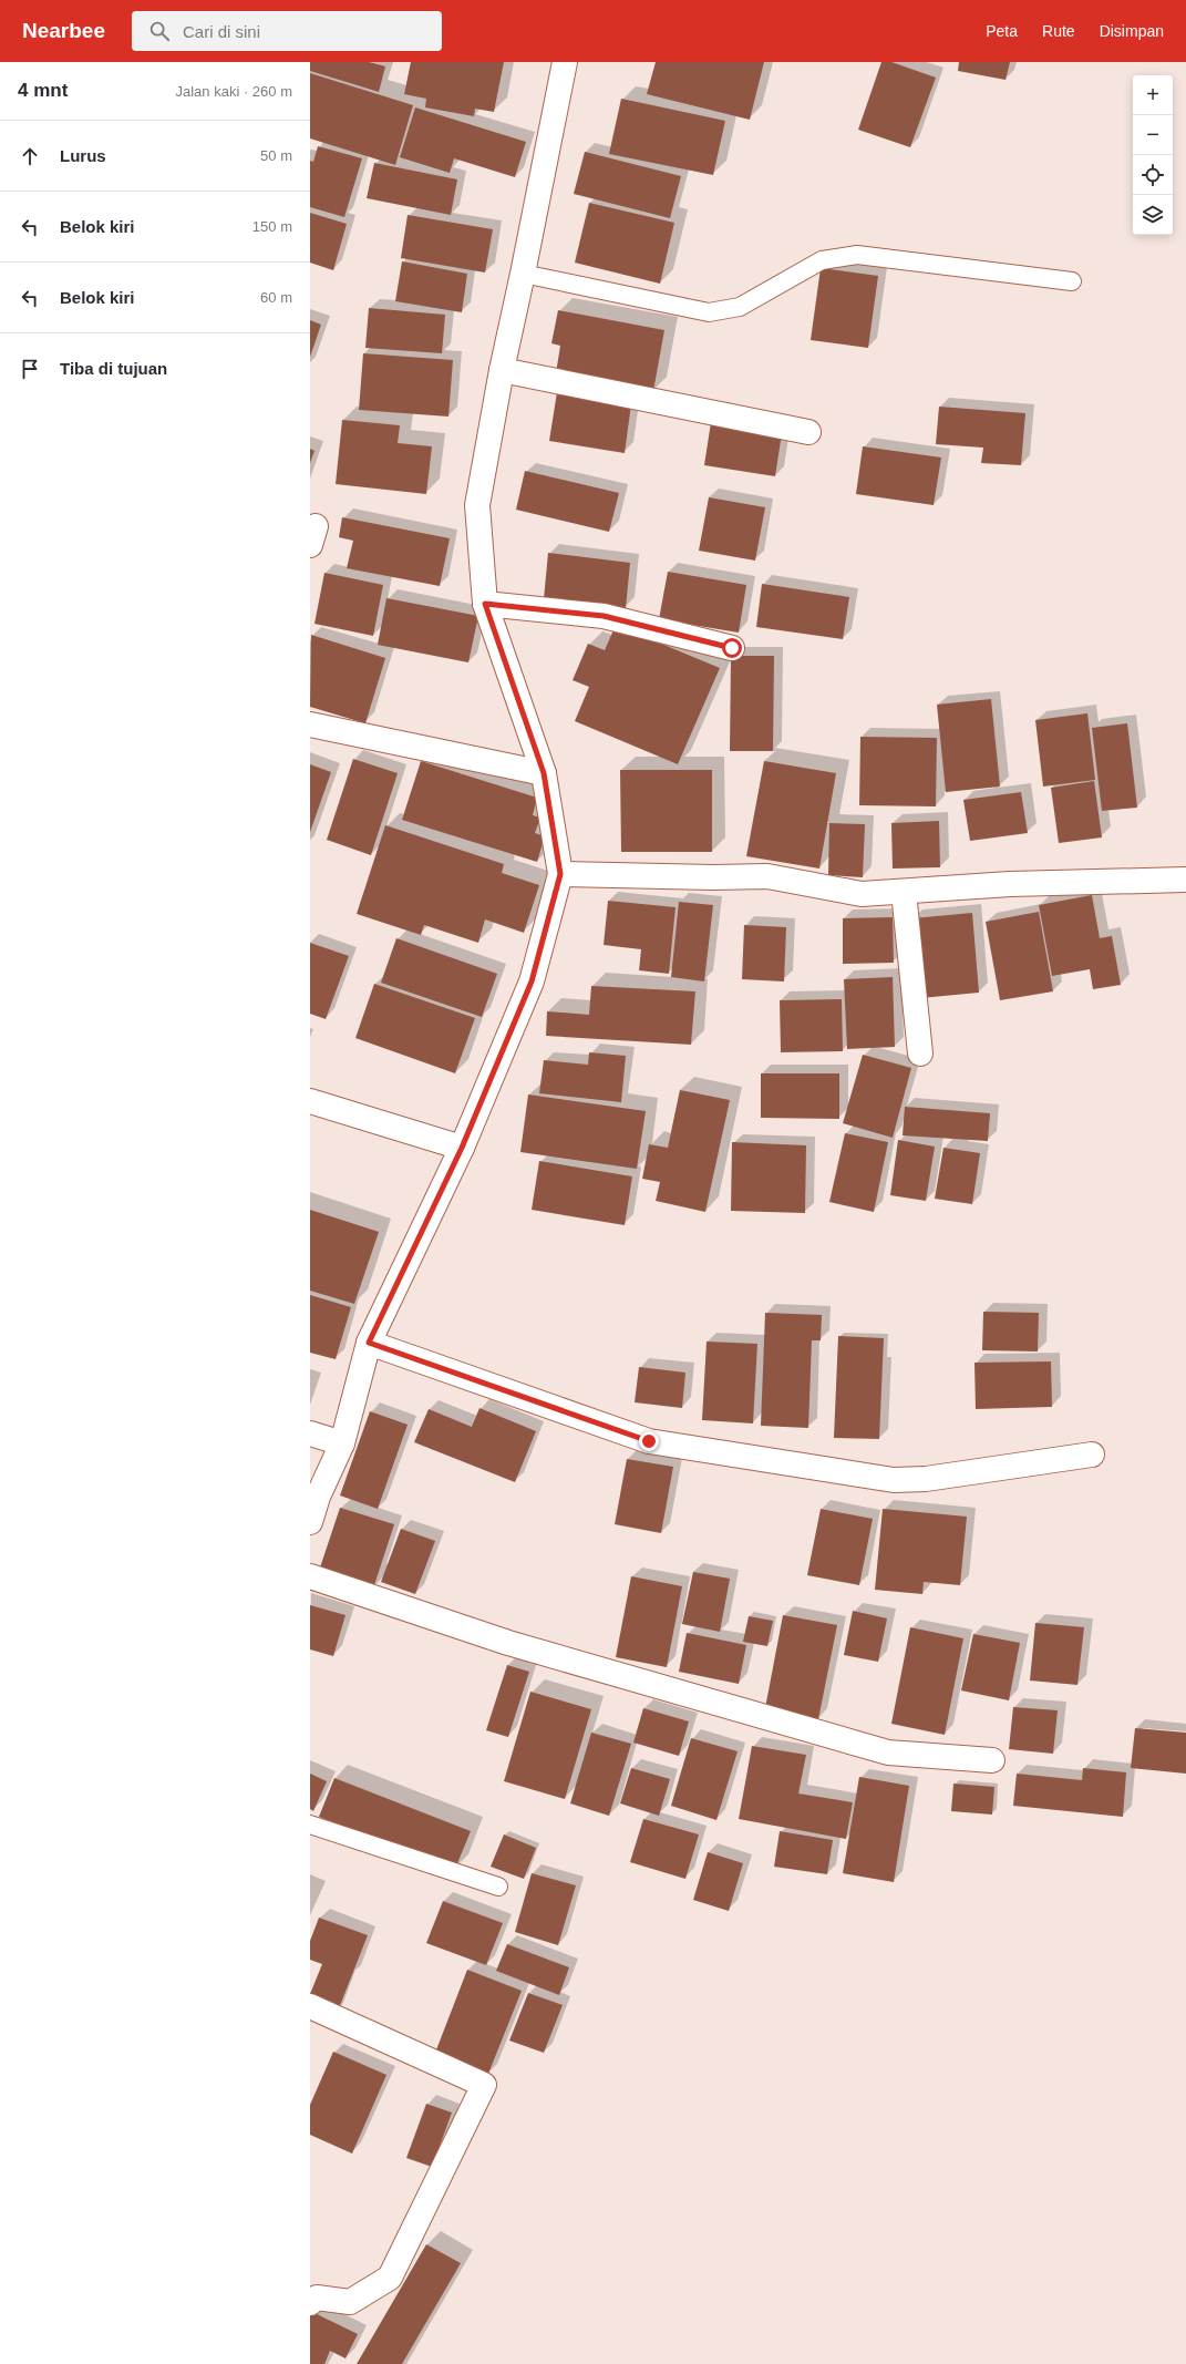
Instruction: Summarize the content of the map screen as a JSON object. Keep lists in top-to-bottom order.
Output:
{
  "page": {
    "header": "Nearbee",
    "search": "Cari di sini",
    "nav": ["Peta", "Rute", "Disimpan"],
    "heading": ["4 mnt", "Jalan kaki · 260 m"],
    "map_buttons": ["+", "−"],
    "list": [
      ["Lurus", "50 m"],
      ["Belok kiri", "150 m"],
      ["Belok kiri", "60 m"],
      "Tiba di tujuan"
    ]
  }
}
